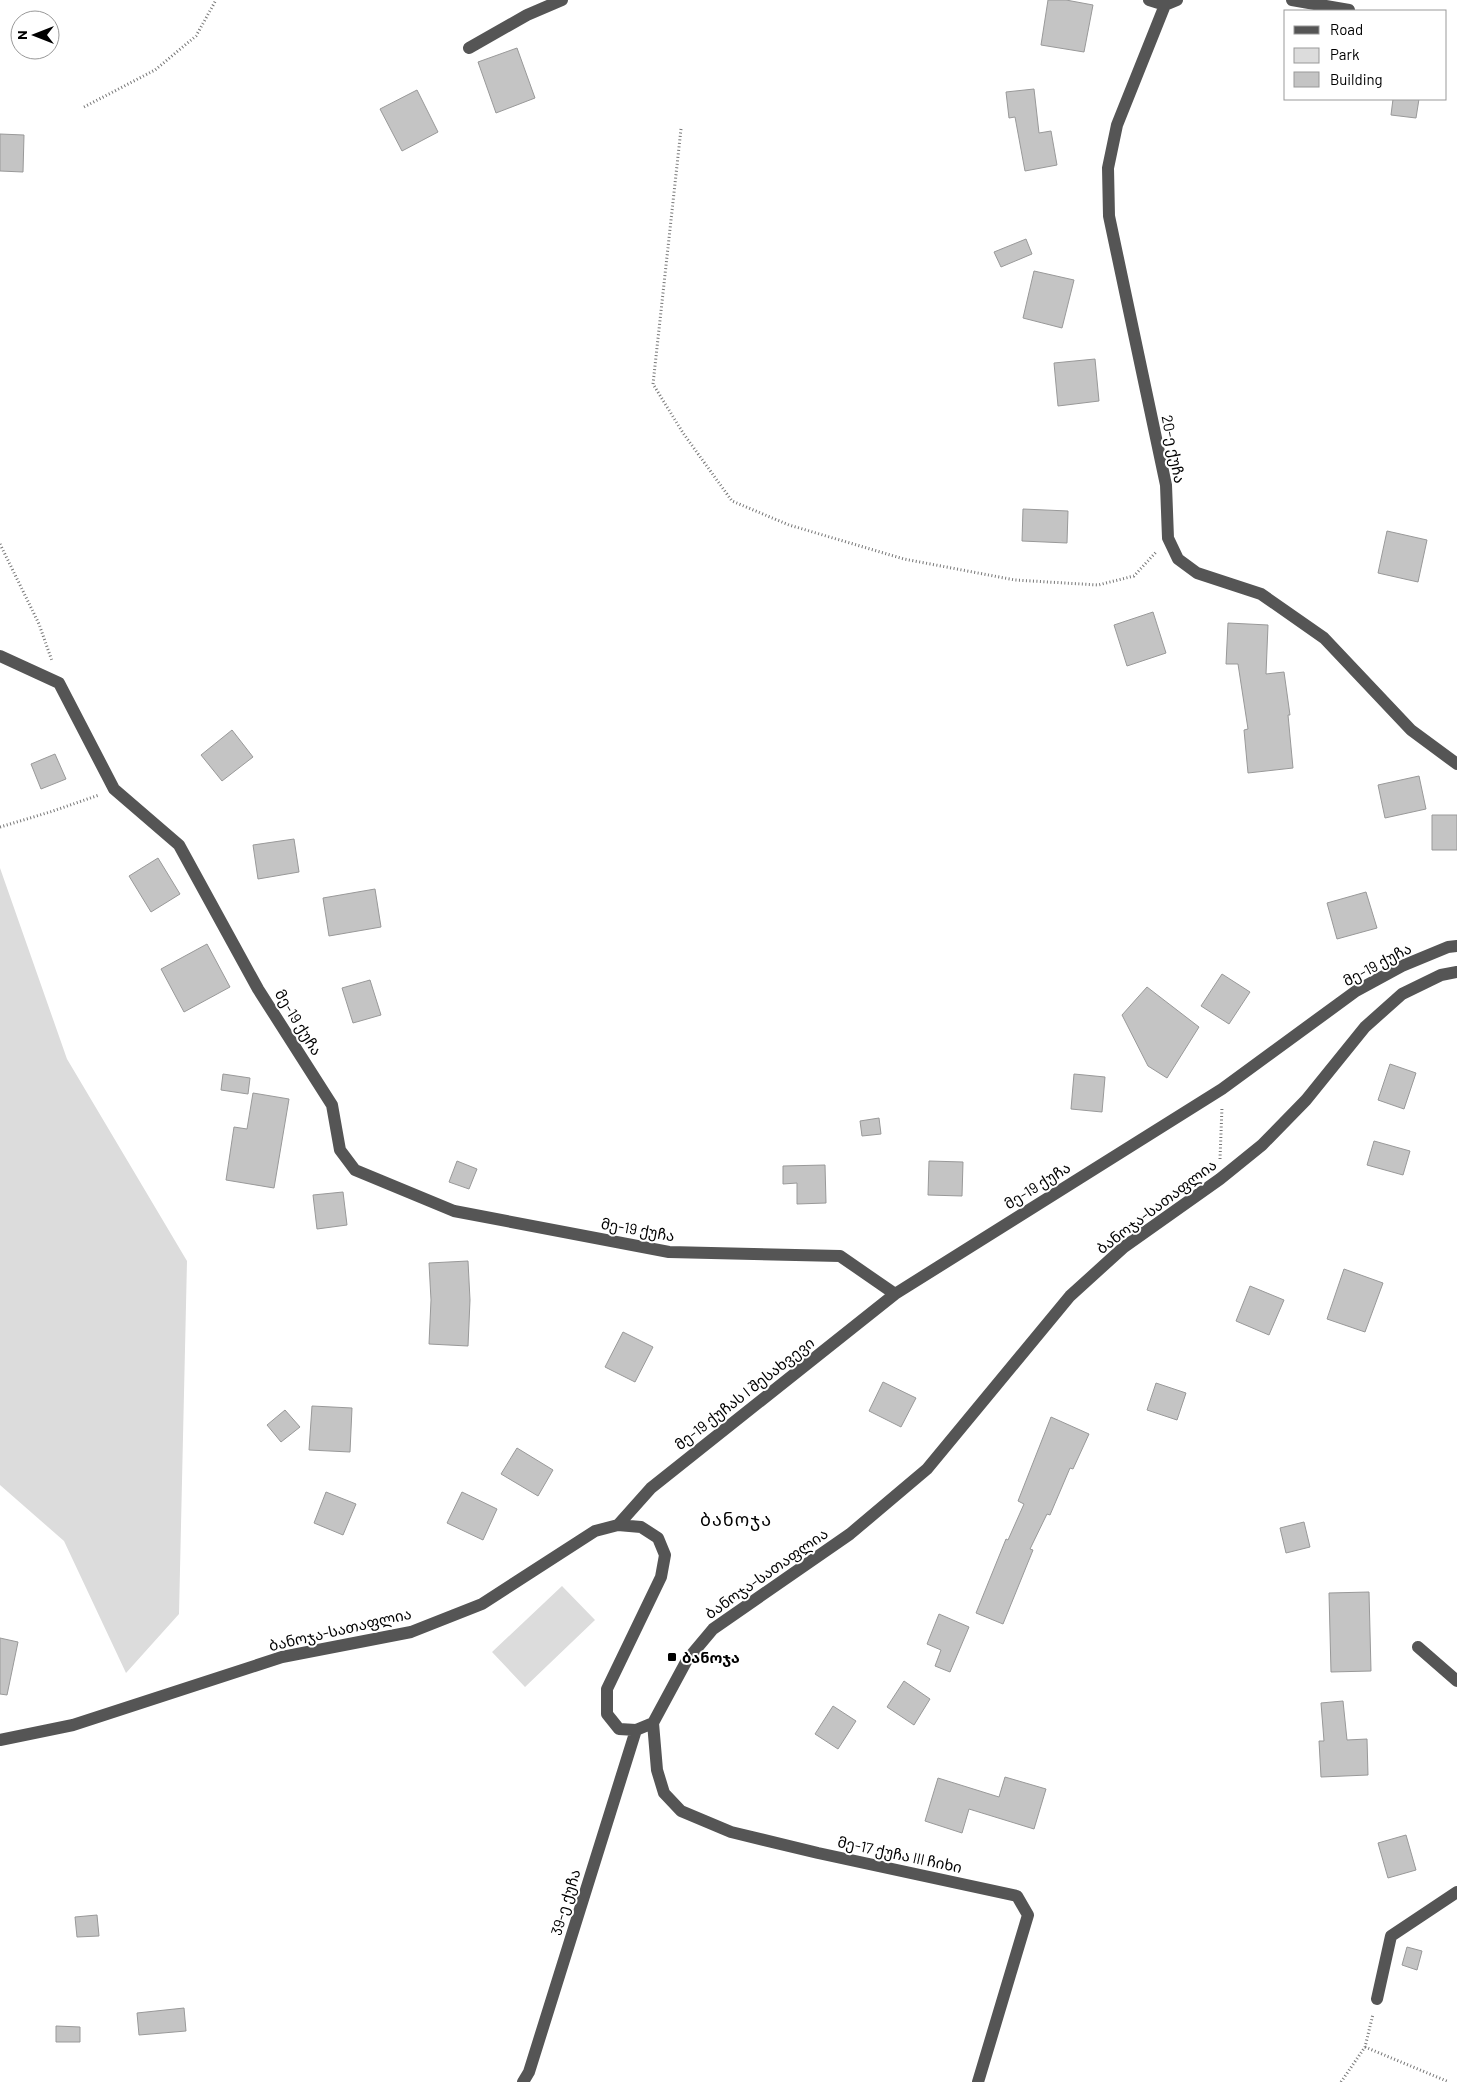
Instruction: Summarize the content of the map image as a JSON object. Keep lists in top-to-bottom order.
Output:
{
  "streets": {
    "street": [
      "20-ე ქუჩა",
      "მე-19 ქუჩა",
      "ბანოჯა-სათაფლია",
      "მე-19 ქუჩას I შესახვევი",
      "მე-17 ქუჩა III ჩიხი",
      "39-ე ქუჩა"
    ]
  },
  "crossings": [
    ["მე-19 ქუჩა", "მე-19 ქუჩას I შესახვევი"],
    ["ბანოჯა-სათაფლია", "მე-19 ქუჩას I შესახვევი"],
    ["ბანოჯა-სათაფლია", "მე-17 ქუჩა III ჩიხი"],
    ["ბანოჯა-სათაფლია", "39-ე ქუჩა"]
  ],
  "districts": ["ბანოჯა"],
  "places": {
    "transit": ["ბანოჯა"]
  },
  "legend": ["Road", "Park", "Building"],
  "north": "left"
}
